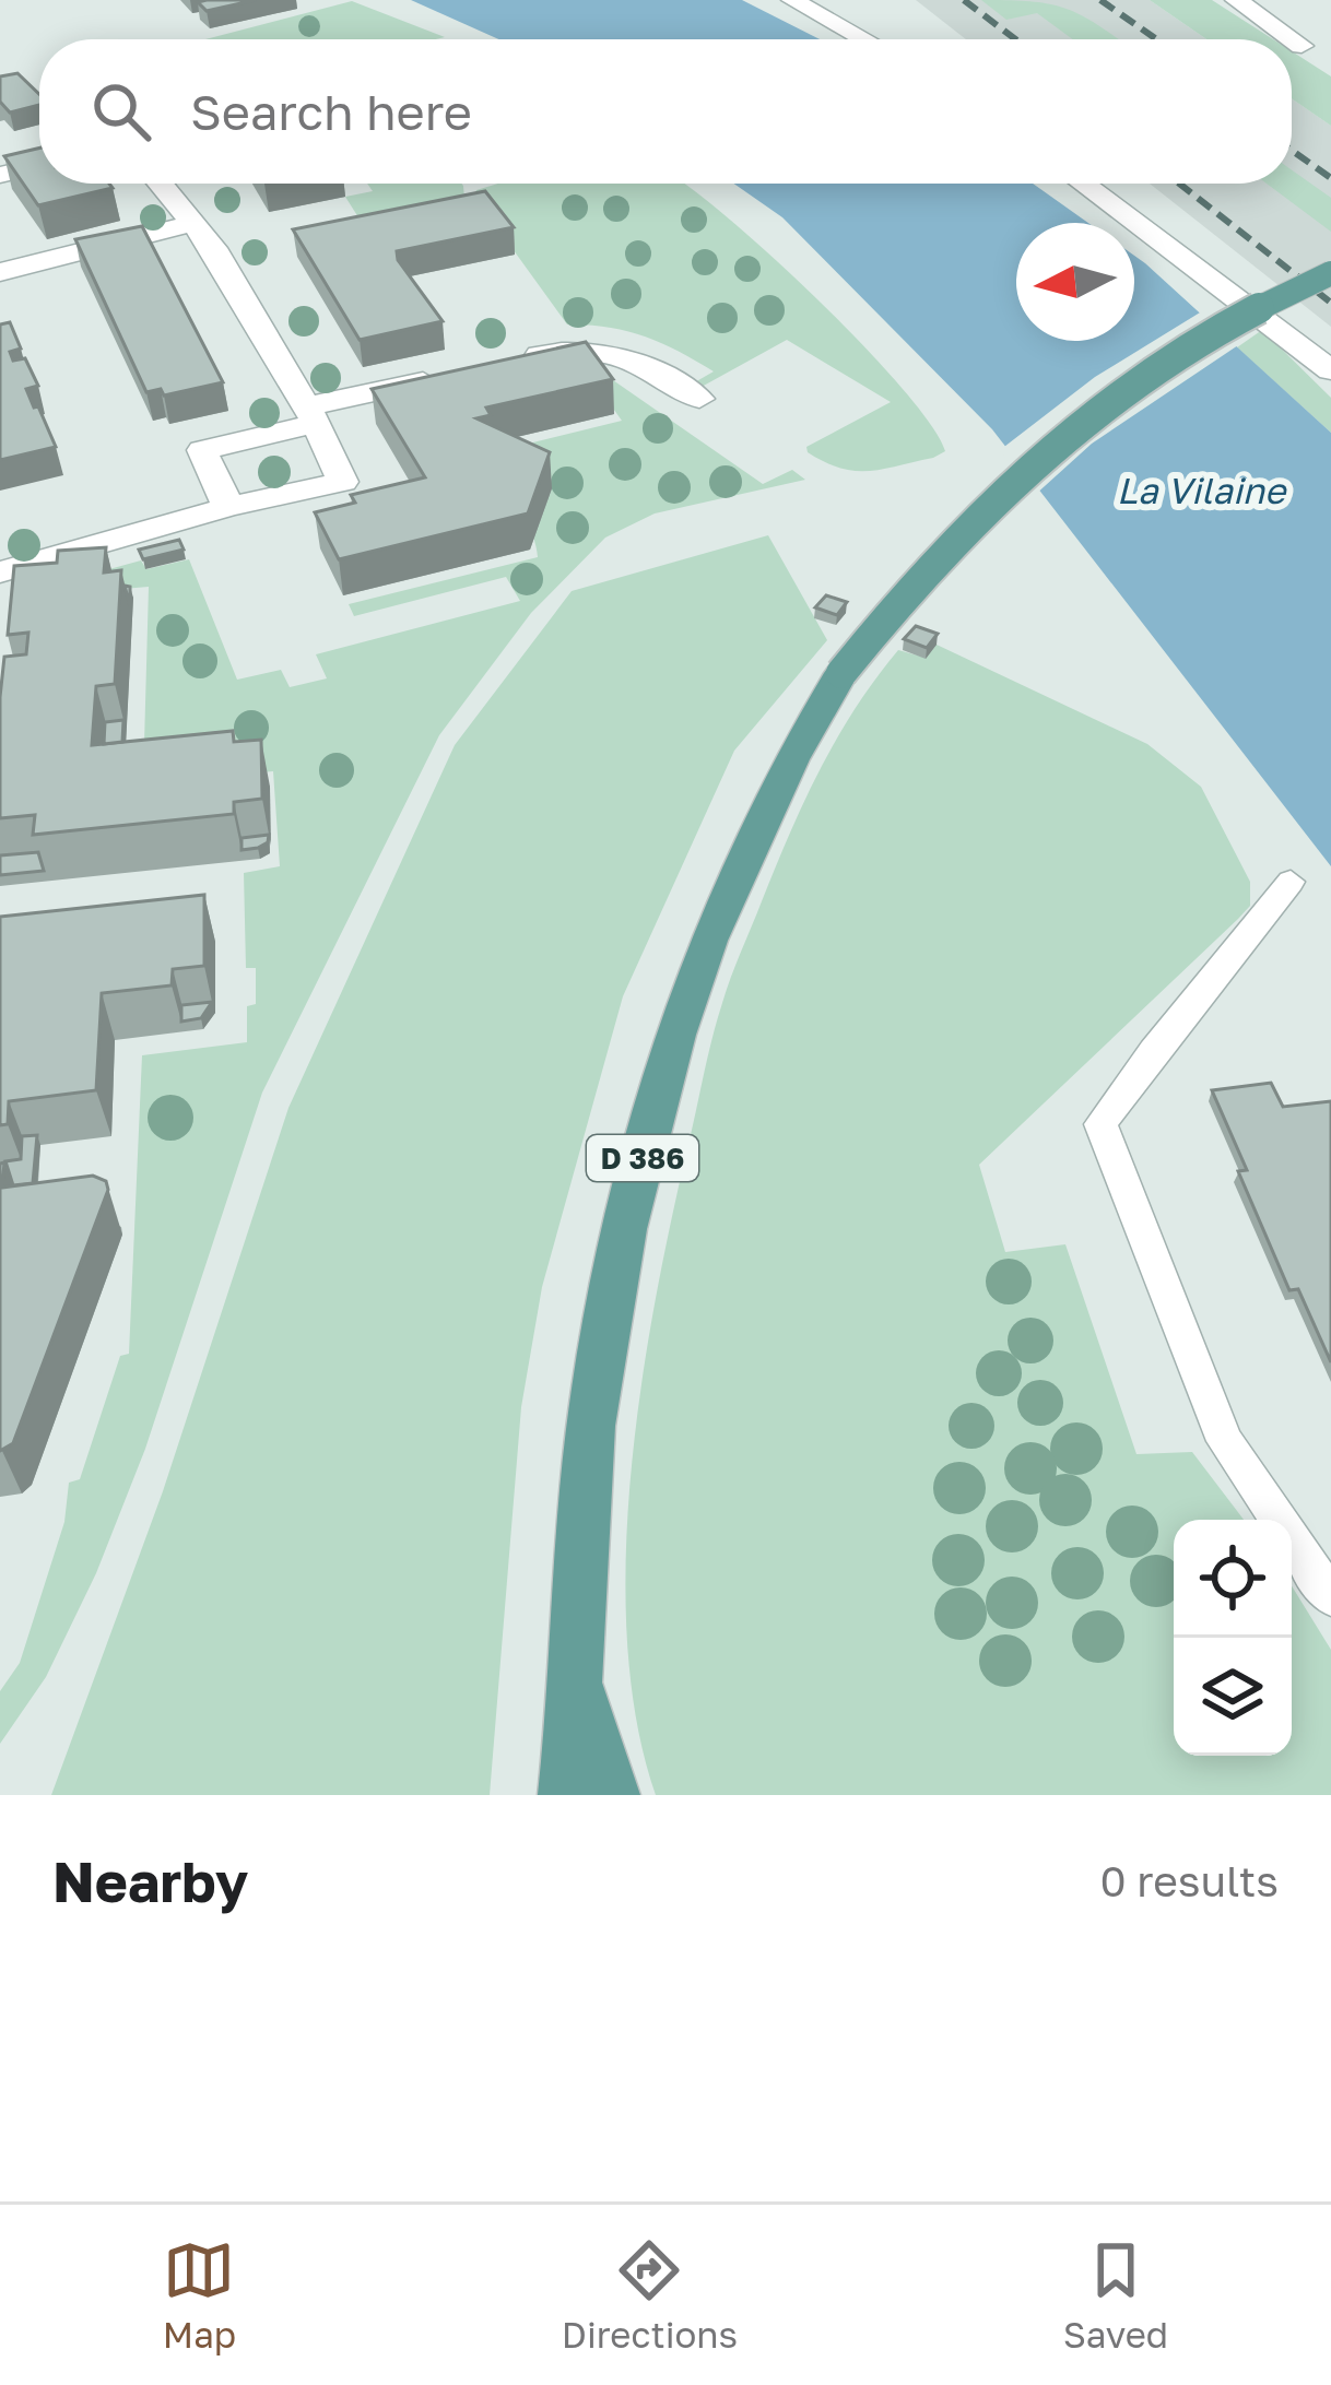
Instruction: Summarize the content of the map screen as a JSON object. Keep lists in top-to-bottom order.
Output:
{
  "streets": {
    "main road": ["D 386"]
  },
  "water": ["La Vilaine"],
  "north": "left",
  "page": {
    "search": "Search here",
    "heading": ["Nearby", "0 results"],
    "nav": ["Map", "Directions", "Saved"]
  }
}
